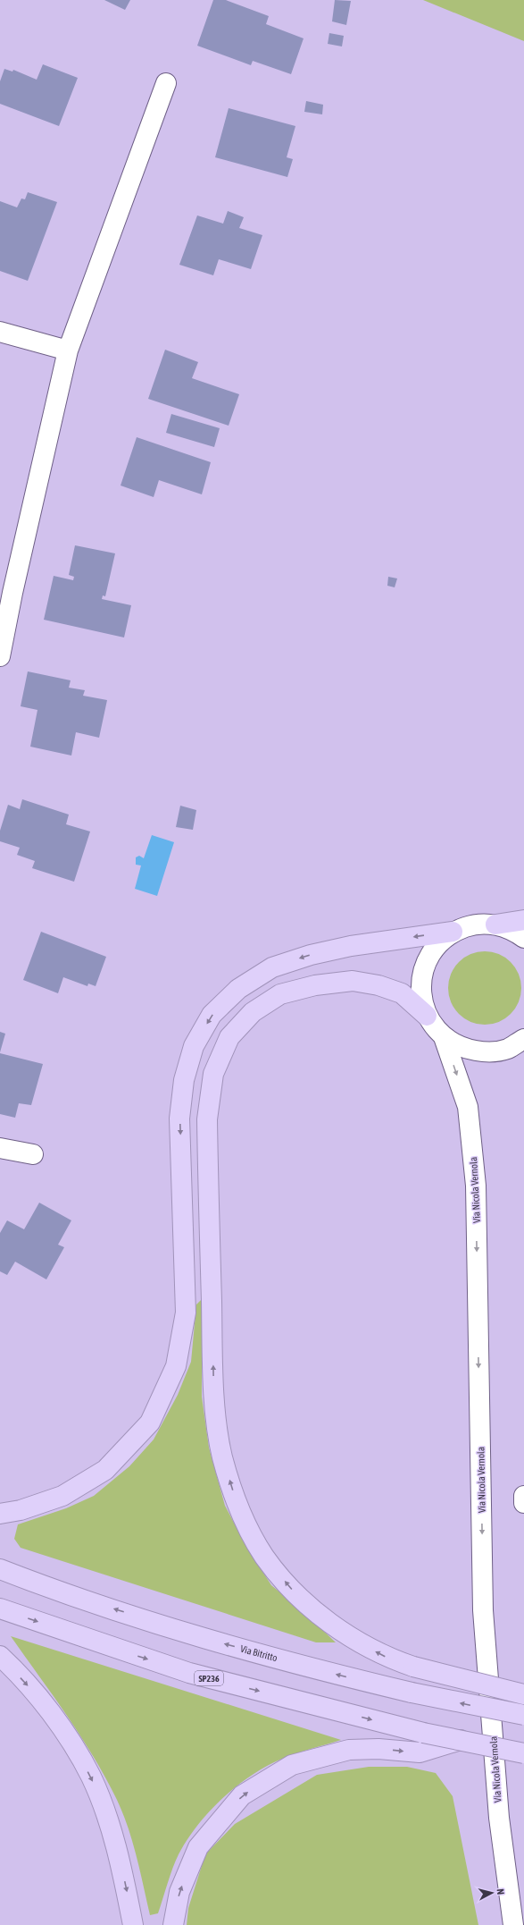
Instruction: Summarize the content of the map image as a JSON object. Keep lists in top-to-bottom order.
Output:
{
  "streets": {
    "highway": ["Via Bitritto", "SP236"],
    "main road": ["Via Nicola Vernola"]
  },
  "one_way": ["Via Nicola Vernola"],
  "north": "right"
}
